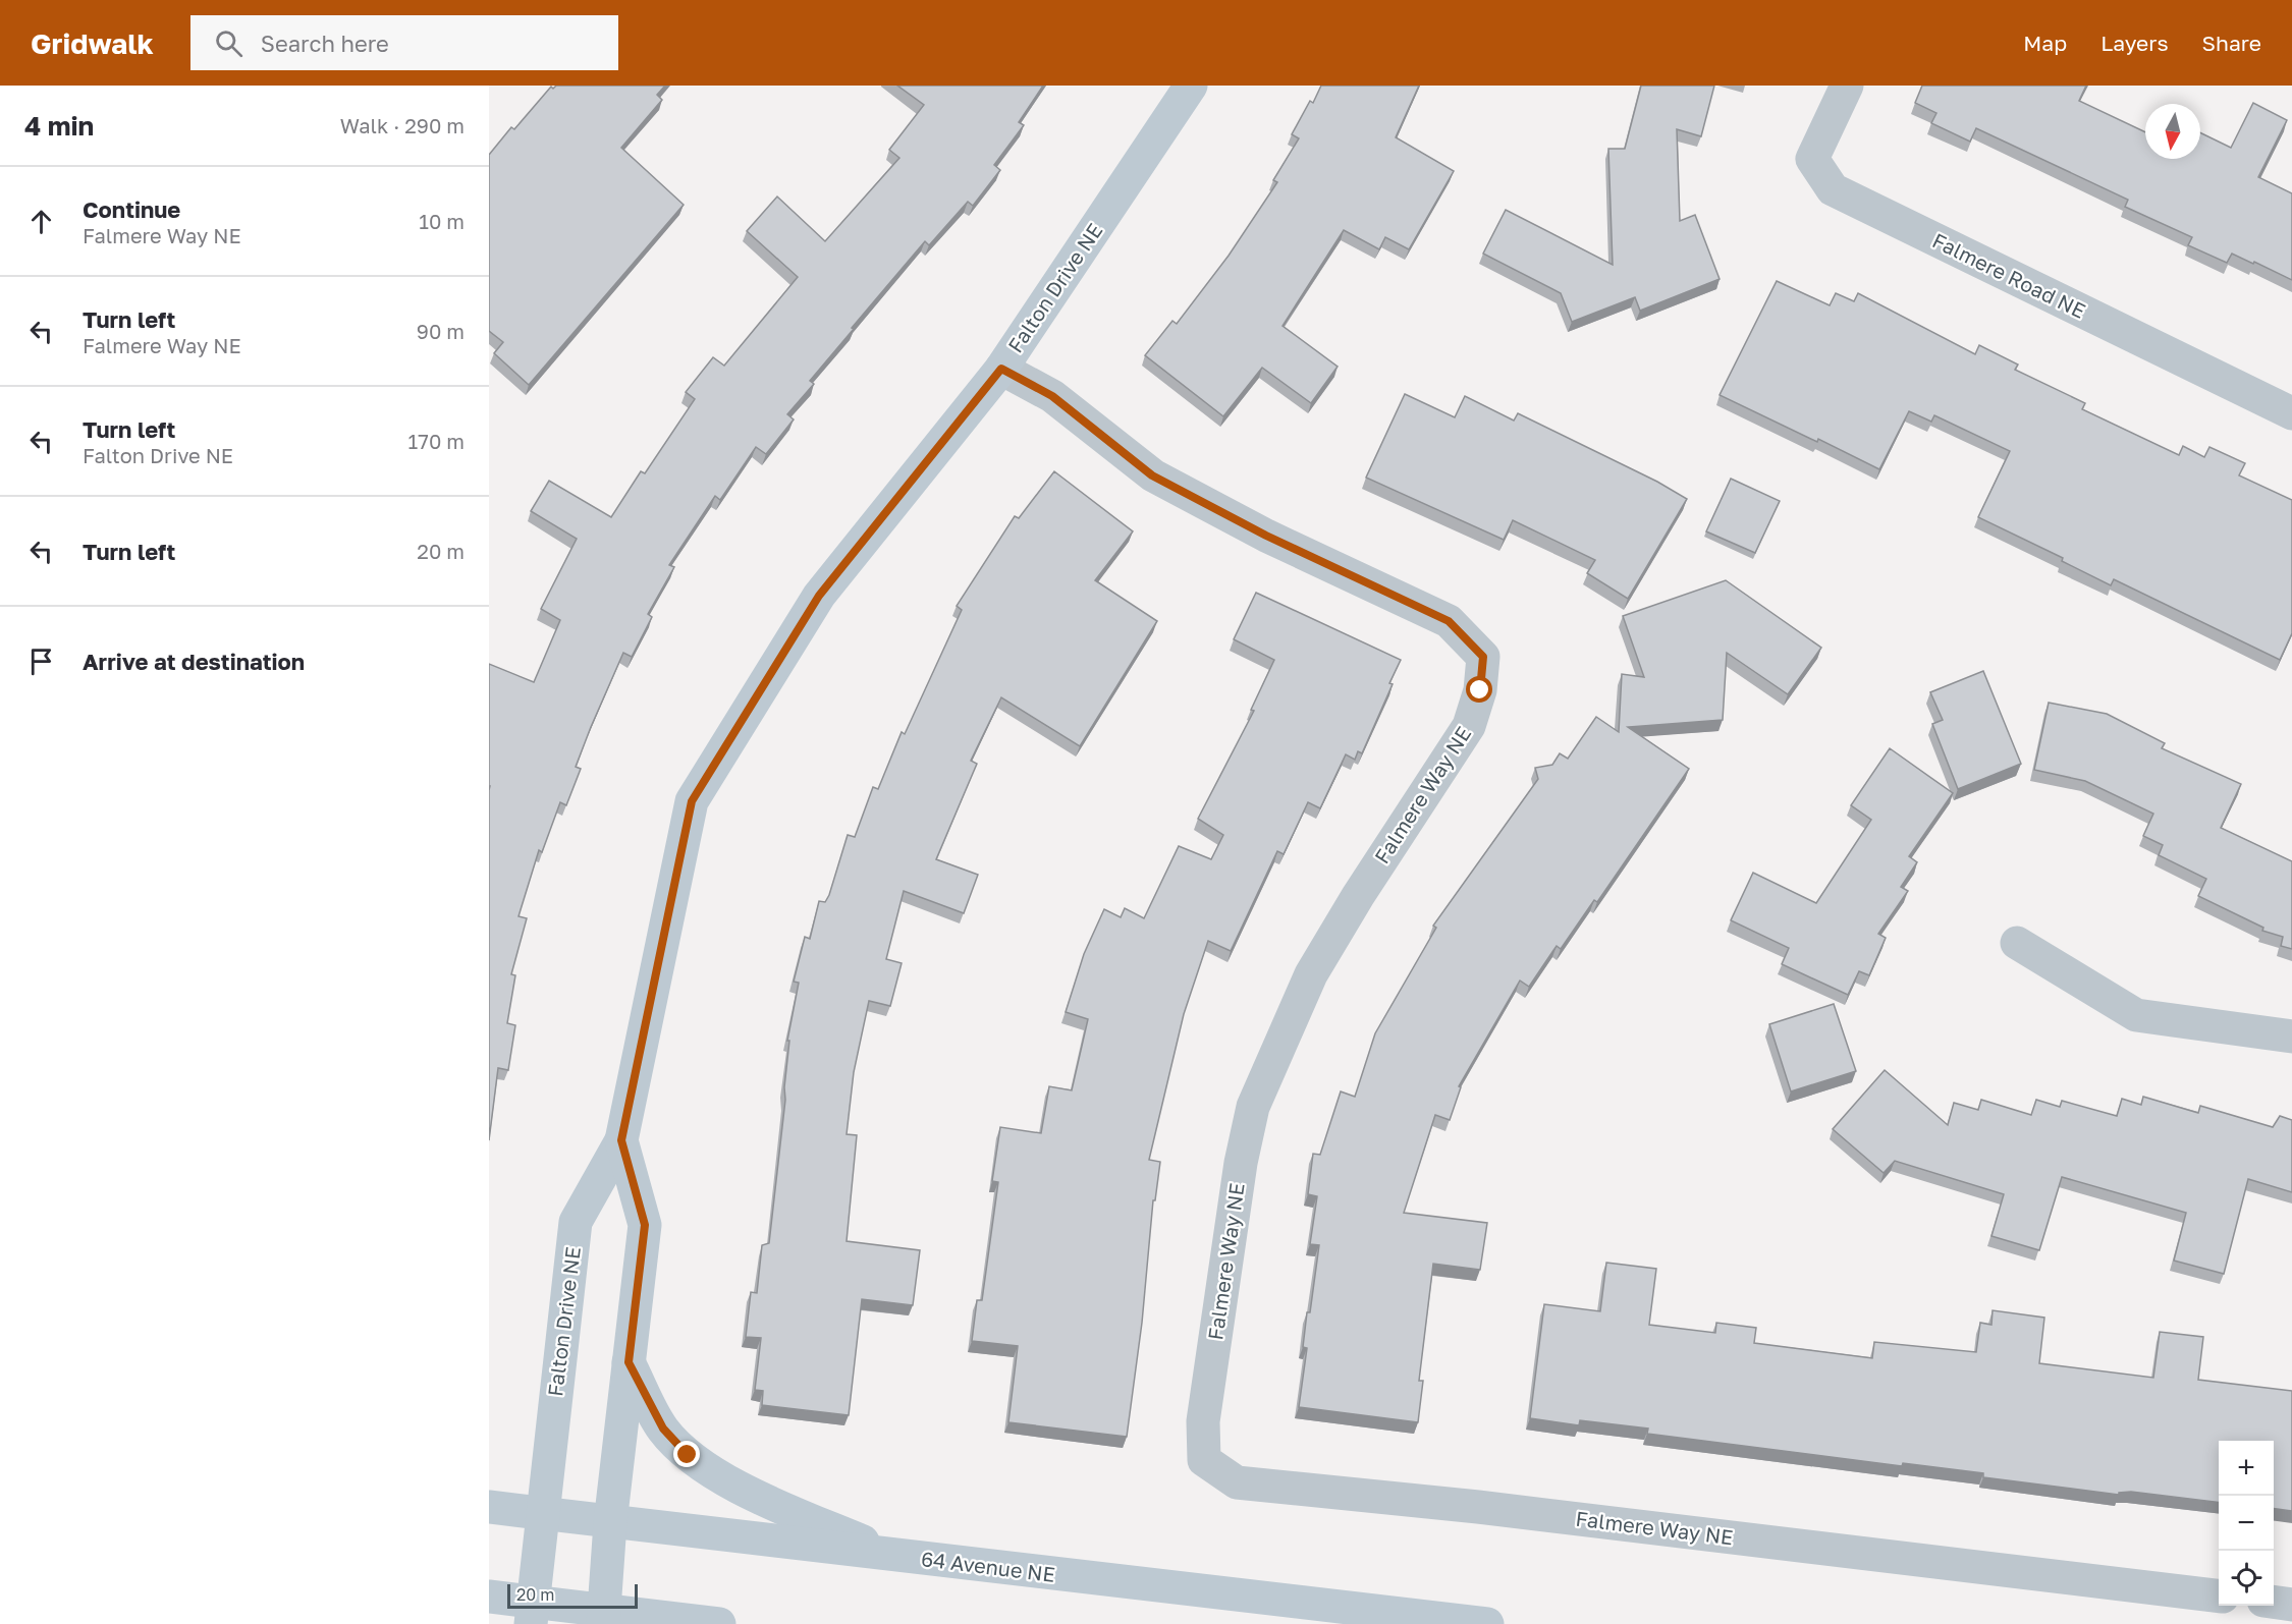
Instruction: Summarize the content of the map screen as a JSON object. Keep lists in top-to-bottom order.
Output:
{
  "streets": {
    "street": [
      "Falmere Road NE",
      "Falton Drive NE",
      "Falmere Way NE",
      "64 Avenue NE"
    ]
  },
  "crossings": [
    ["Falton Drive NE", "Falmere Way NE"],
    ["Falton Drive NE", "64 Avenue NE"]
  ],
  "scale_bar": "20 m",
  "north": "bottom",
  "page": {
    "header": "Gridwalk",
    "search": "Search here",
    "nav": ["Map", "Layers", "Share"],
    "heading": ["4 min", "Walk · 290 m"],
    "list": [
      ["Continue", "Falmere Way NE", "10 m"],
      ["Turn left", "Falmere Way NE", "90 m"],
      ["Turn left", "Falton Drive NE", "170 m"],
      ["Turn left", "20 m"],
      "Arrive at destination"
    ],
    "map_buttons": ["+", "−"],
    "scale": "20 m"
  }
}
